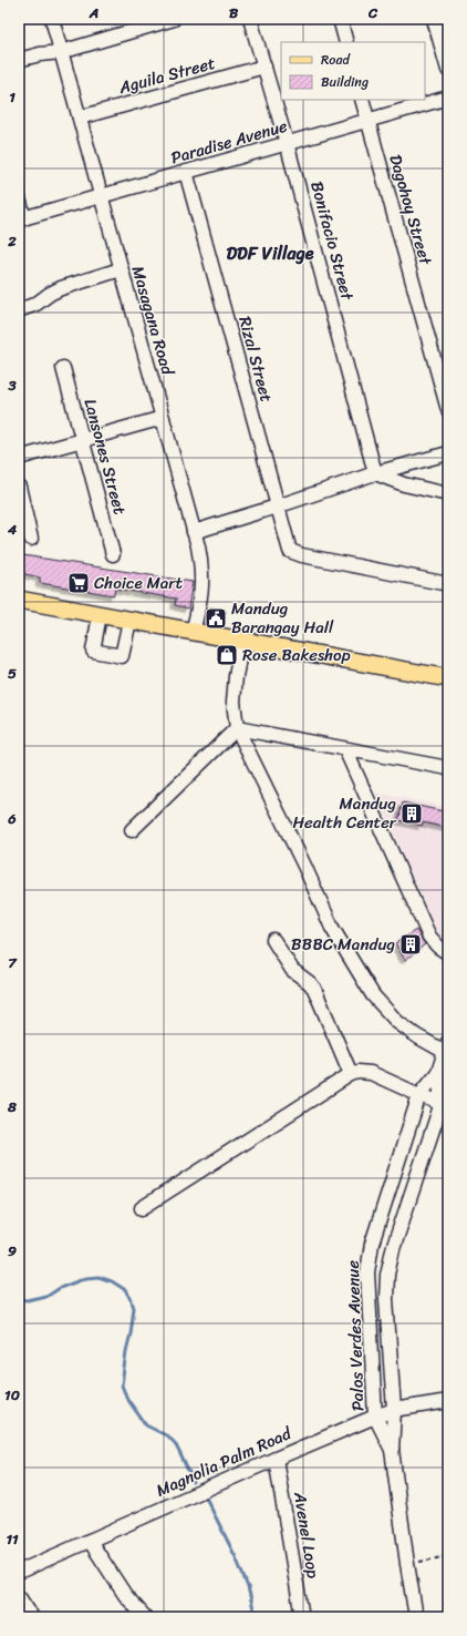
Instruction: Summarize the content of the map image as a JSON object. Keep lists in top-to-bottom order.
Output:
{
  "streets": {
    "street": [
      "Aguila Street",
      "Paradise Avenue",
      "Dagohoy Street",
      "Bonifacio Street",
      "Masagana Road",
      "Rizal Street",
      "Lansones Street",
      "Palos Verdes Avenue",
      "Magnolia Palm Road",
      "Avenel Loop"
    ]
  },
  "crossings": [
    ["Aguila Street", "Bonifacio Street"],
    ["Aguila Street", "Masagana Road"],
    ["Paradise Avenue", "Dagohoy Street"],
    ["Paradise Avenue", "Bonifacio Street"],
    ["Paradise Avenue", "Masagana Road"],
    ["Paradise Avenue", "Rizal Street"],
    ["Palos Verdes Avenue", "Magnolia Palm Road"],
    ["Magnolia Palm Road", "Avenel Loop"]
  ],
  "districts": ["DDF Village"],
  "places": {
    "supermarket": ["Choice Mart"],
    "public building": ["Mandug Barangay Hall"],
    "shop": ["Rose Bakeshop"],
    "building": ["Mandug Health Center", "BBBC Mandug"]
  },
  "legend": ["Road", "Building"],
  "grid": {
    "columns": ["A", "B", "C"],
    "rows": [
      "1",
      "2",
      "3",
      "4",
      "5",
      "6",
      "7",
      "8",
      "9",
      "10",
      "11"
    ]
  }
}
